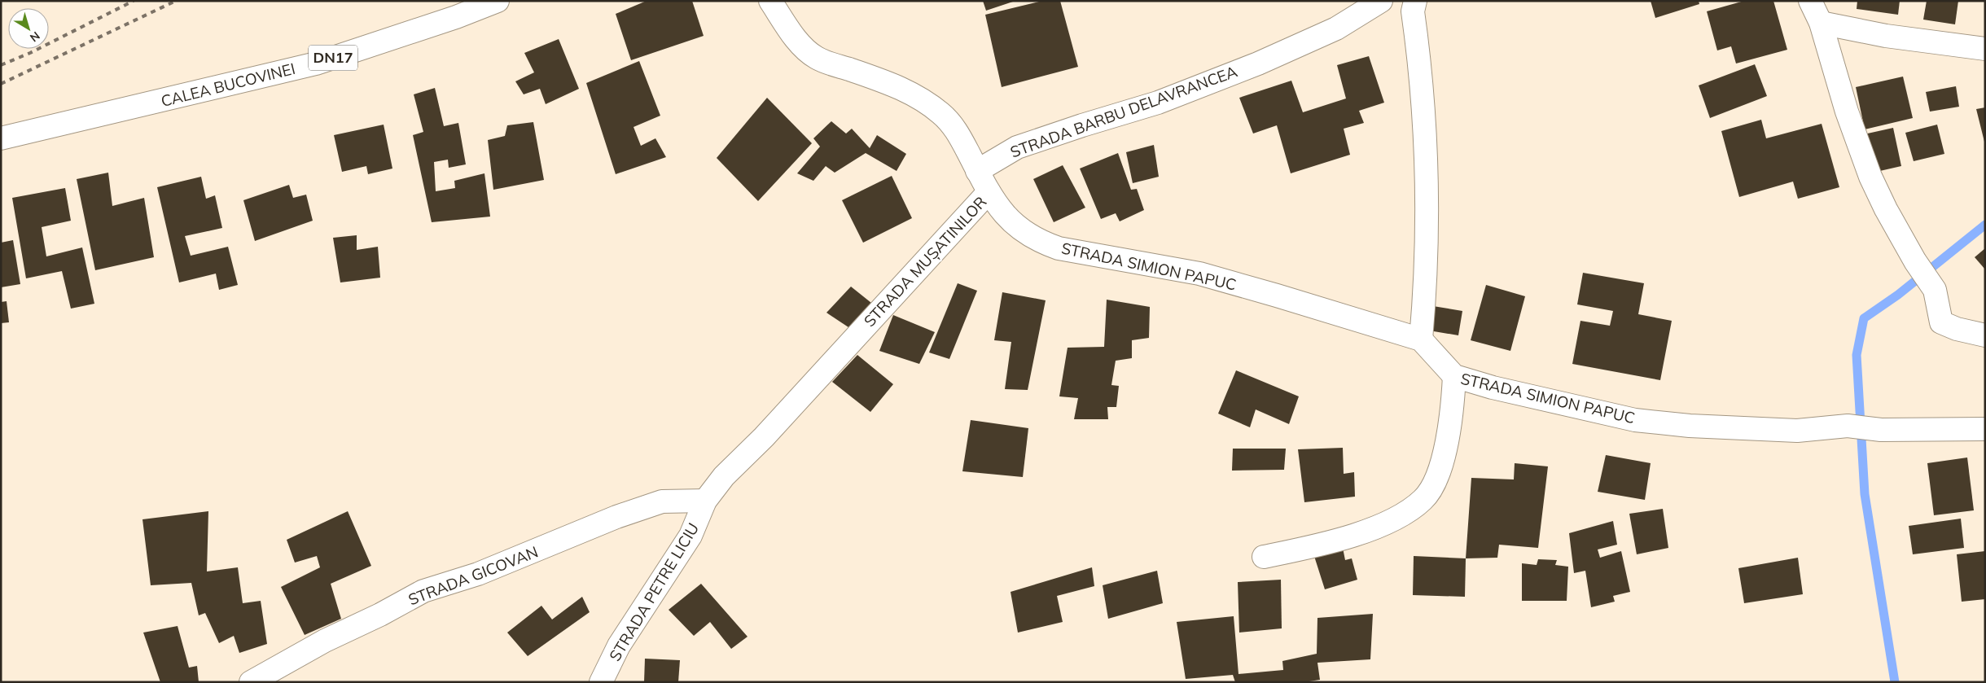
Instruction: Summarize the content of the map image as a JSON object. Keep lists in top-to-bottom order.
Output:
{
  "streets": {
    "main road": [
      "DN17",
      "CALEA BUCOVINEI",
      "STRADA BARBU DELAVRANCEA",
      "STRADA MUȘATINILOR",
      "STRADA SIMION PAPUC",
      "STRADA GICOVAN",
      "STRADA PETRE LICIU"
    ]
  },
  "crossings": [
    ["STRADA BARBU DELAVRANCEA", "STRADA MUȘATINILOR"],
    ["STRADA MUȘATINILOR", "STRADA SIMION PAPUC"],
    ["STRADA MUȘATINILOR", "STRADA GICOVAN"],
    ["STRADA MUȘATINILOR", "STRADA PETRE LICIU"],
    ["STRADA GICOVAN", "STRADA PETRE LICIU"]
  ],
  "north": "bottom right"
}
